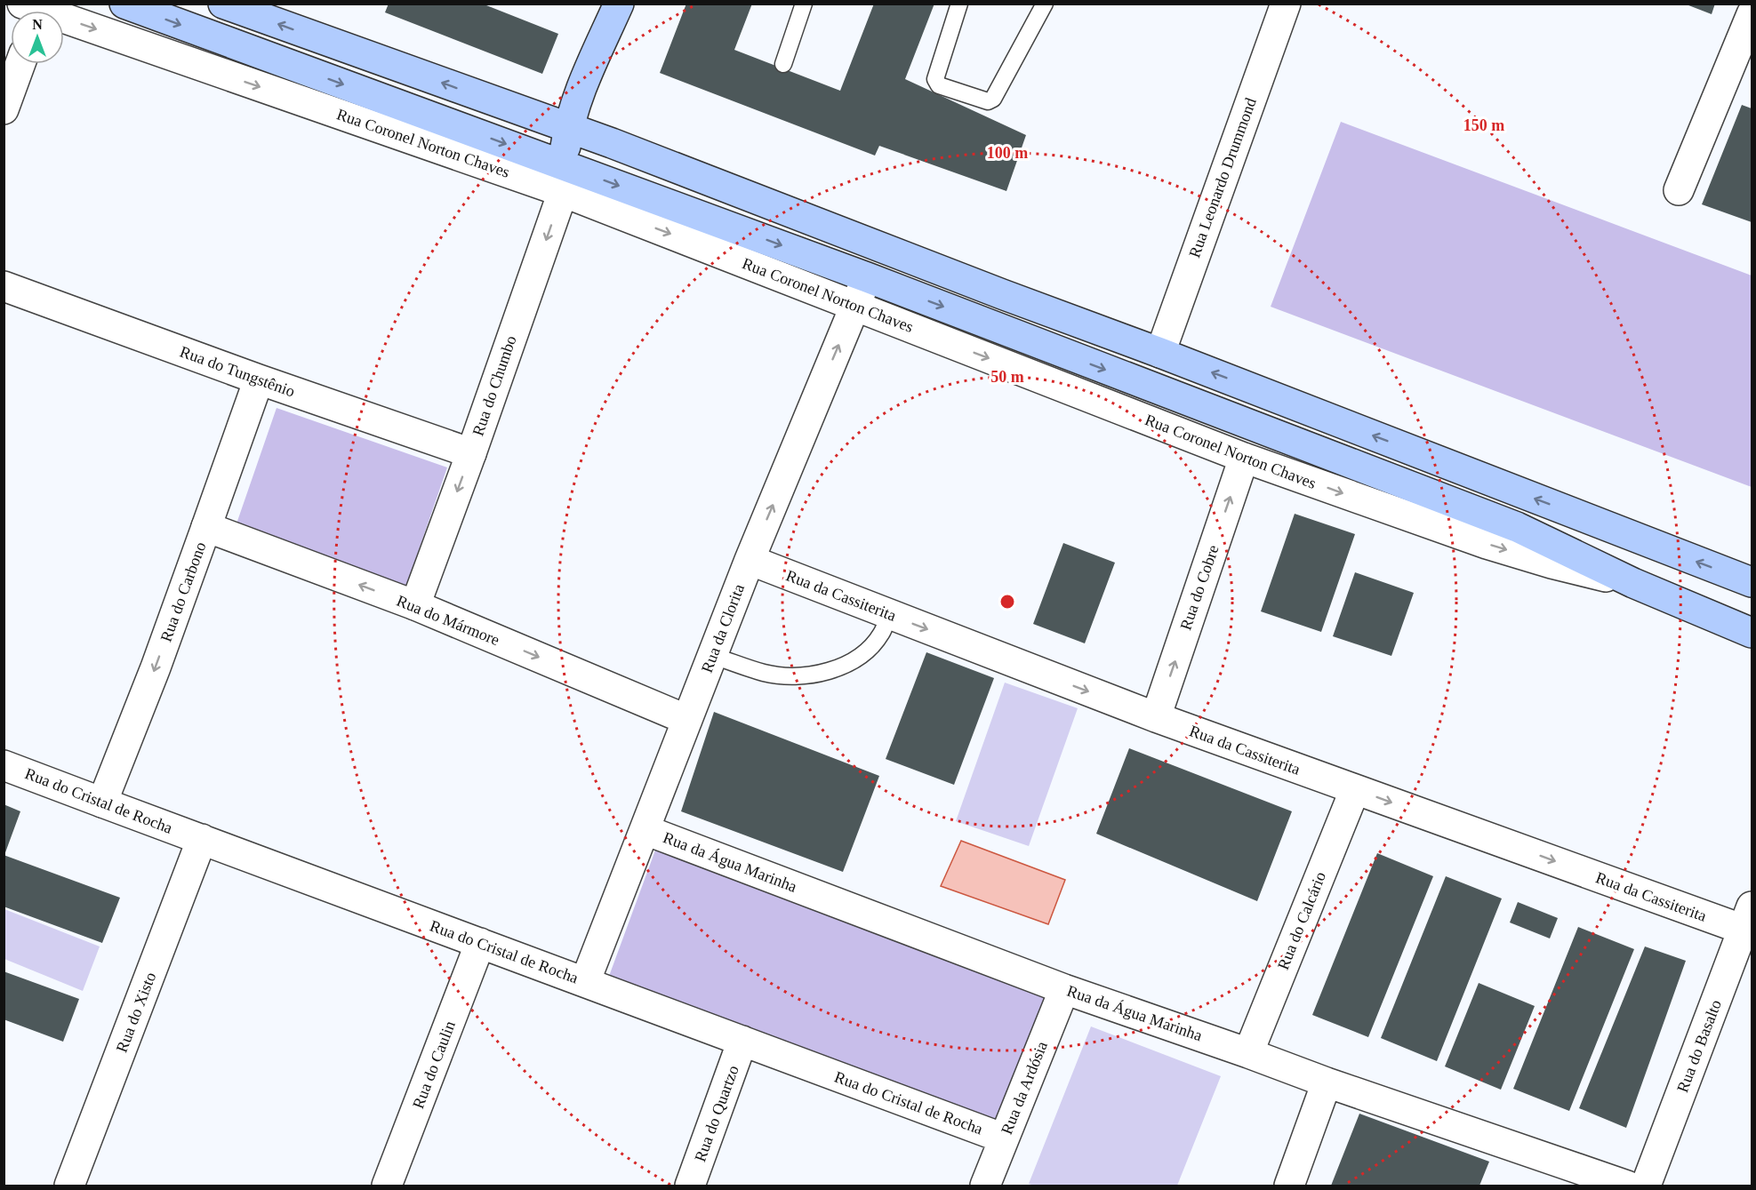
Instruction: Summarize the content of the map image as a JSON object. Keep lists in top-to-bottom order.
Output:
{
  "streets": {
    "main road": ["Rua Coronel Norton Chaves"],
    "street": [
      "Rua Leonardo Drummond",
      "Rua do Tungstênio",
      "Rua do Chumbo",
      "Rua do Cobre",
      "Rua do Carbono",
      "Rua da Cassiterita",
      "Rua do Mármore",
      "Rua da Clorita",
      "Rua do Cristal de Rocha",
      "Rua da Água Marinha",
      "Rua do Calcário",
      "Rua do Xisto",
      "Rua do Basalto",
      "Rua do Caulin",
      "Rua da Ardósia",
      "Rua do Quartzo"
    ]
  },
  "crossings": [
    ["Rua Coronel Norton Chaves", "Rua do Chumbo"],
    ["Rua Coronel Norton Chaves", "Rua do Cobre"],
    ["Rua Coronel Norton Chaves", "Rua da Clorita"],
    ["Rua do Tungstênio", "Rua do Chumbo"],
    ["Rua do Tungstênio", "Rua do Carbono"],
    ["Rua do Chumbo", "Rua do Mármore"],
    ["Rua do Cobre", "Rua da Cassiterita"],
    ["Rua do Carbono", "Rua do Mármore"],
    ["Rua do Carbono", "Rua do Cristal de Rocha"],
    ["Rua da Cassiterita", "Rua da Clorita"],
    ["Rua da Cassiterita", "Rua do Calcário"],
    ["Rua da Cassiterita", "Rua do Basalto"],
    ["Rua do Mármore", "Rua da Clorita"],
    ["Rua da Clorita", "Rua do Cristal de Rocha"],
    ["Rua da Clorita", "Rua da Água Marinha"],
    ["Rua do Cristal de Rocha", "Rua do Xisto"],
    ["Rua do Cristal de Rocha", "Rua do Caulin"],
    ["Rua do Cristal de Rocha", "Rua da Ardósia"],
    ["Rua do Cristal de Rocha", "Rua do Quartzo"],
    ["Rua da Água Marinha", "Rua do Calcário"],
    ["Rua da Água Marinha", "Rua da Ardósia"]
  ],
  "one_way": [
    "Rua do Chumbo",
    "Rua do Cobre",
    "Rua do Carbono",
    "Rua da Cassiterita",
    "Rua da Clorita"
  ],
  "north": "top",
  "rings": ["150 m", "100 m", "50 m"]
}
